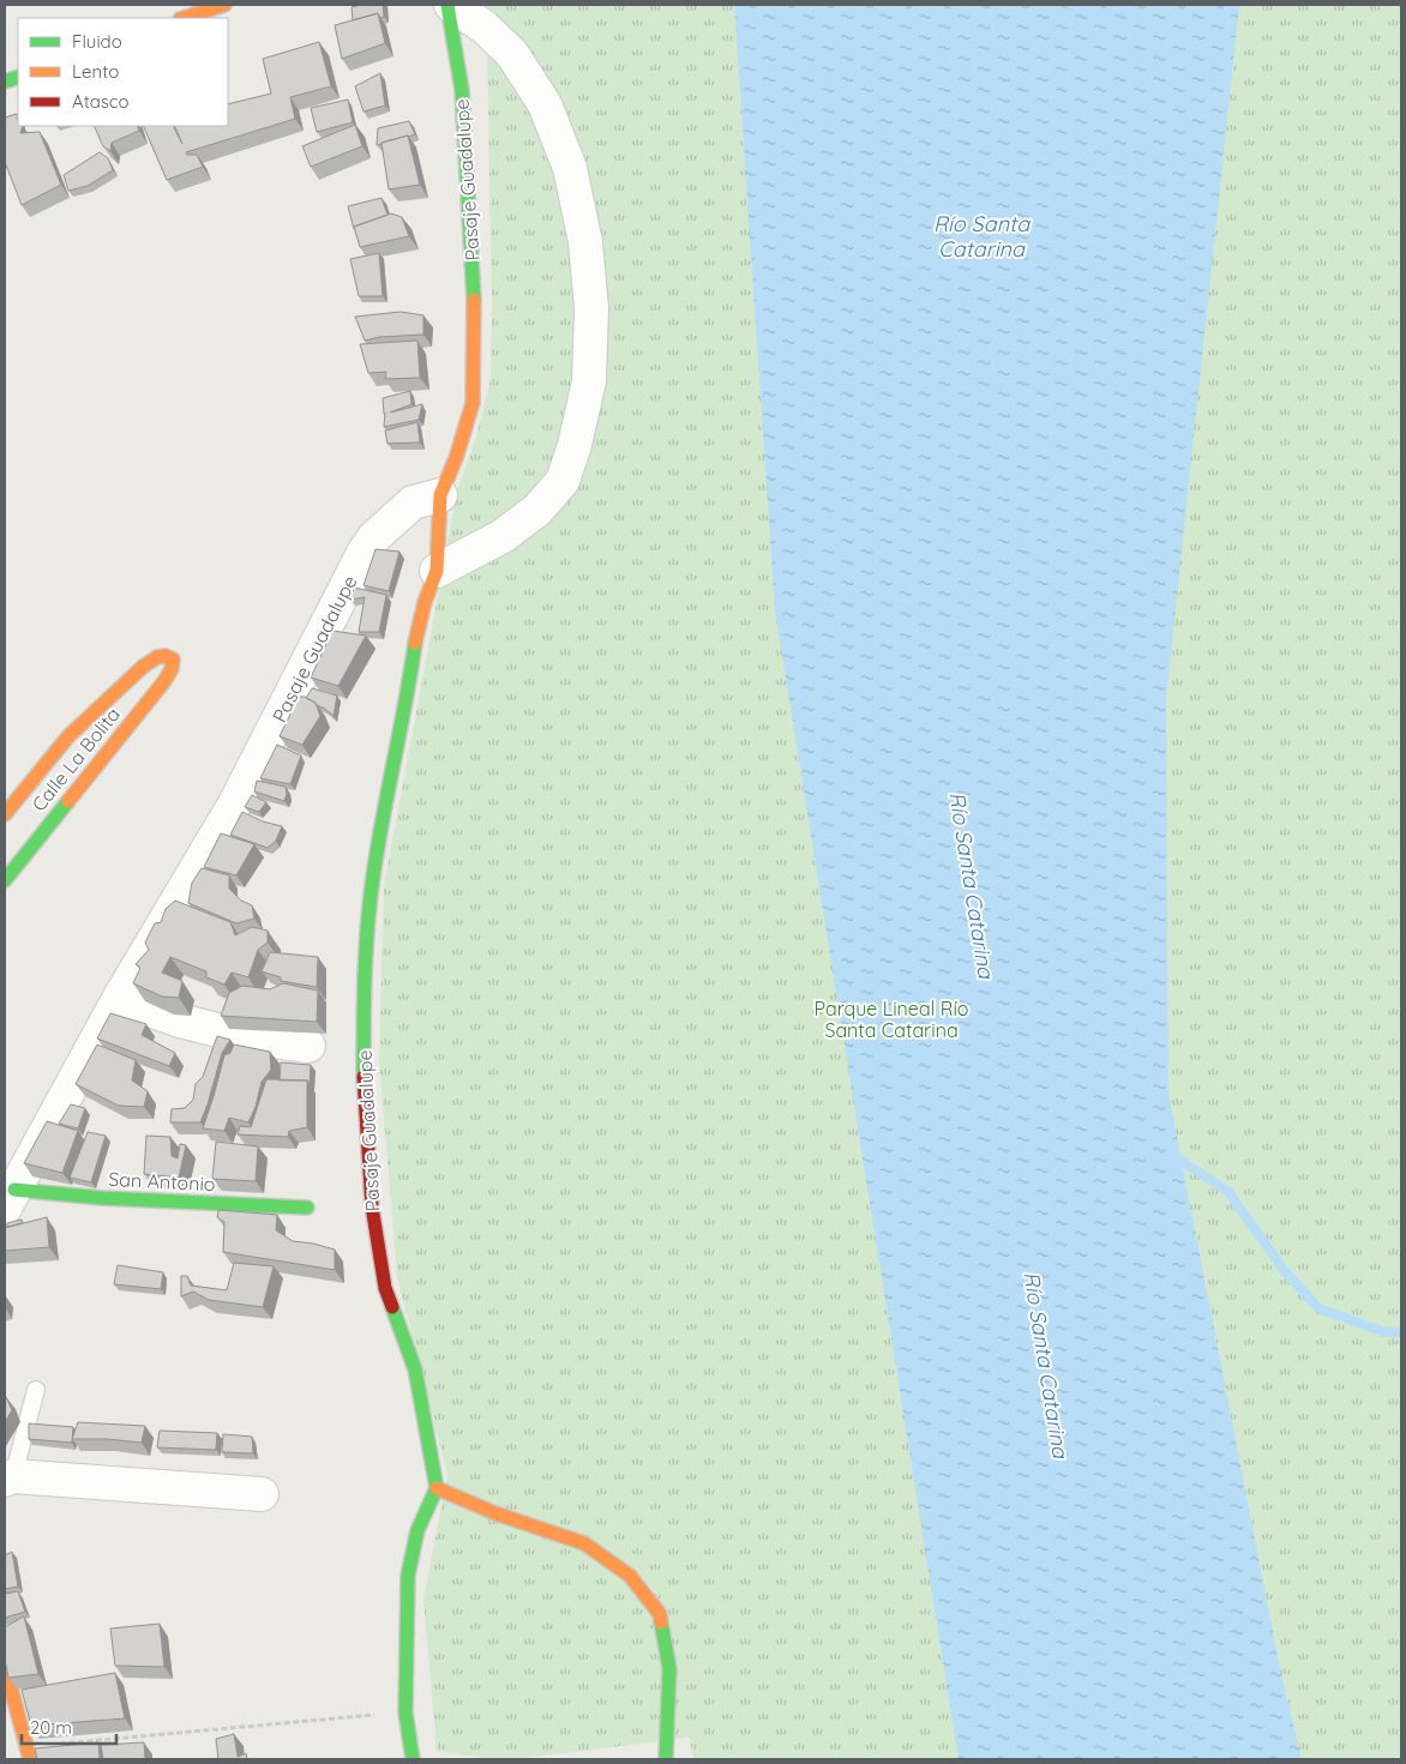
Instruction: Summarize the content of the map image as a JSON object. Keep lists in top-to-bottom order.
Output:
{
  "streets": {
    "street": ["Pasaje Guadalupe", "Calle La Bolita", "San Antonio"]
  },
  "crossings": [
    ["Pasaje Guadalupe", "San Antonio"]
  ],
  "water": ["Río Santa Catarina"],
  "parks": ["Parque Lineal Río Santa Catarina"],
  "legend": ["Fluido", "Lento", "Atasco"],
  "scale_bar": "20 m"
}
